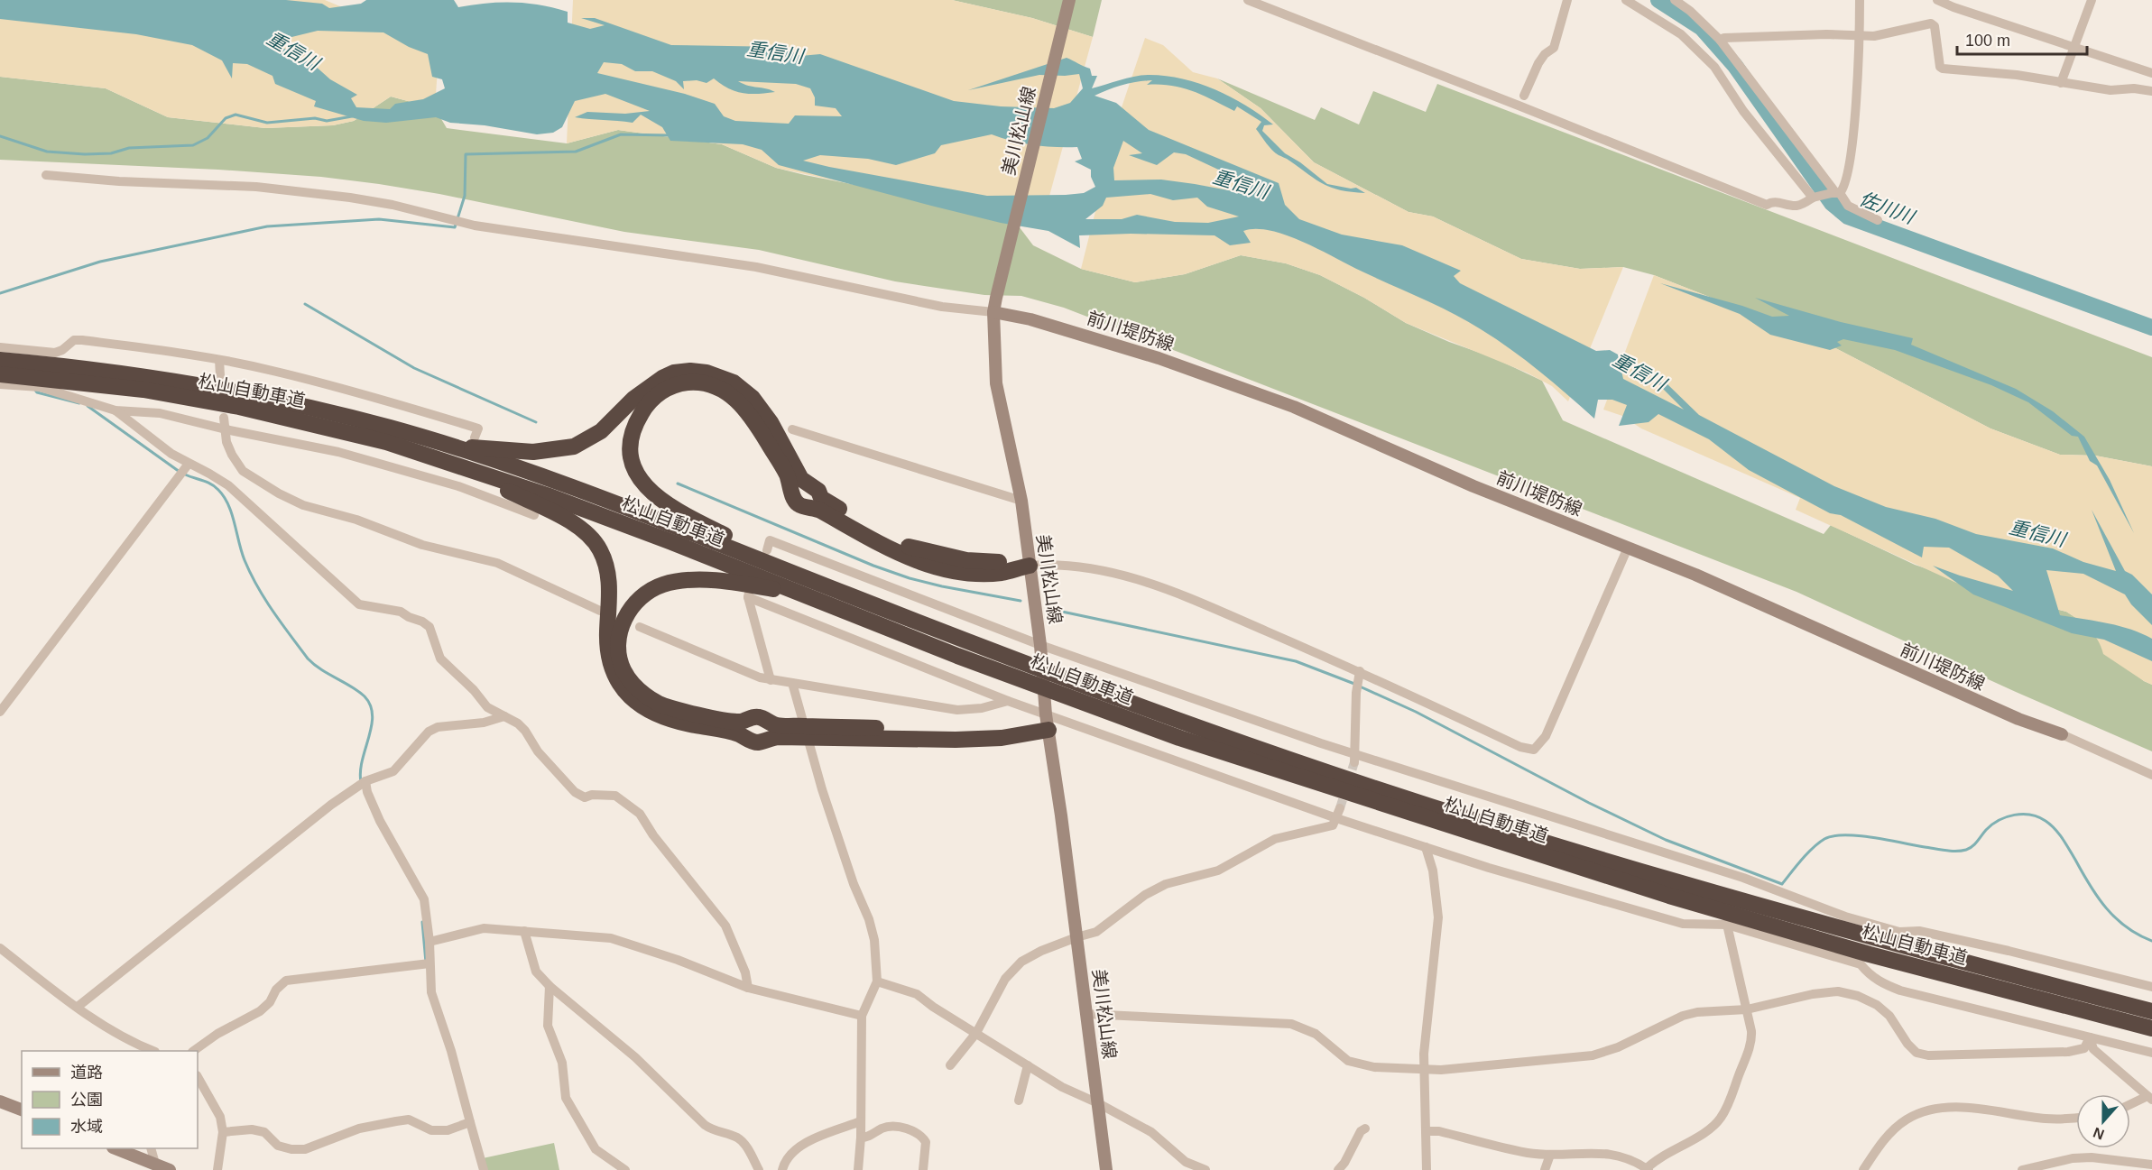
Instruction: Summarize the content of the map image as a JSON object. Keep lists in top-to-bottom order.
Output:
{
  "streets": {
    "highway": ["松山自動車道"],
    "main road": ["美川松山線", "前川堤防線"]
  },
  "crossings": [
    ["美川松山線", "前川堤防線"]
  ],
  "water": ["重信川", "佐川川"],
  "legend": ["道路", "公園", "水域"],
  "scale_bar": "100 m",
  "north": "bottom"
}
